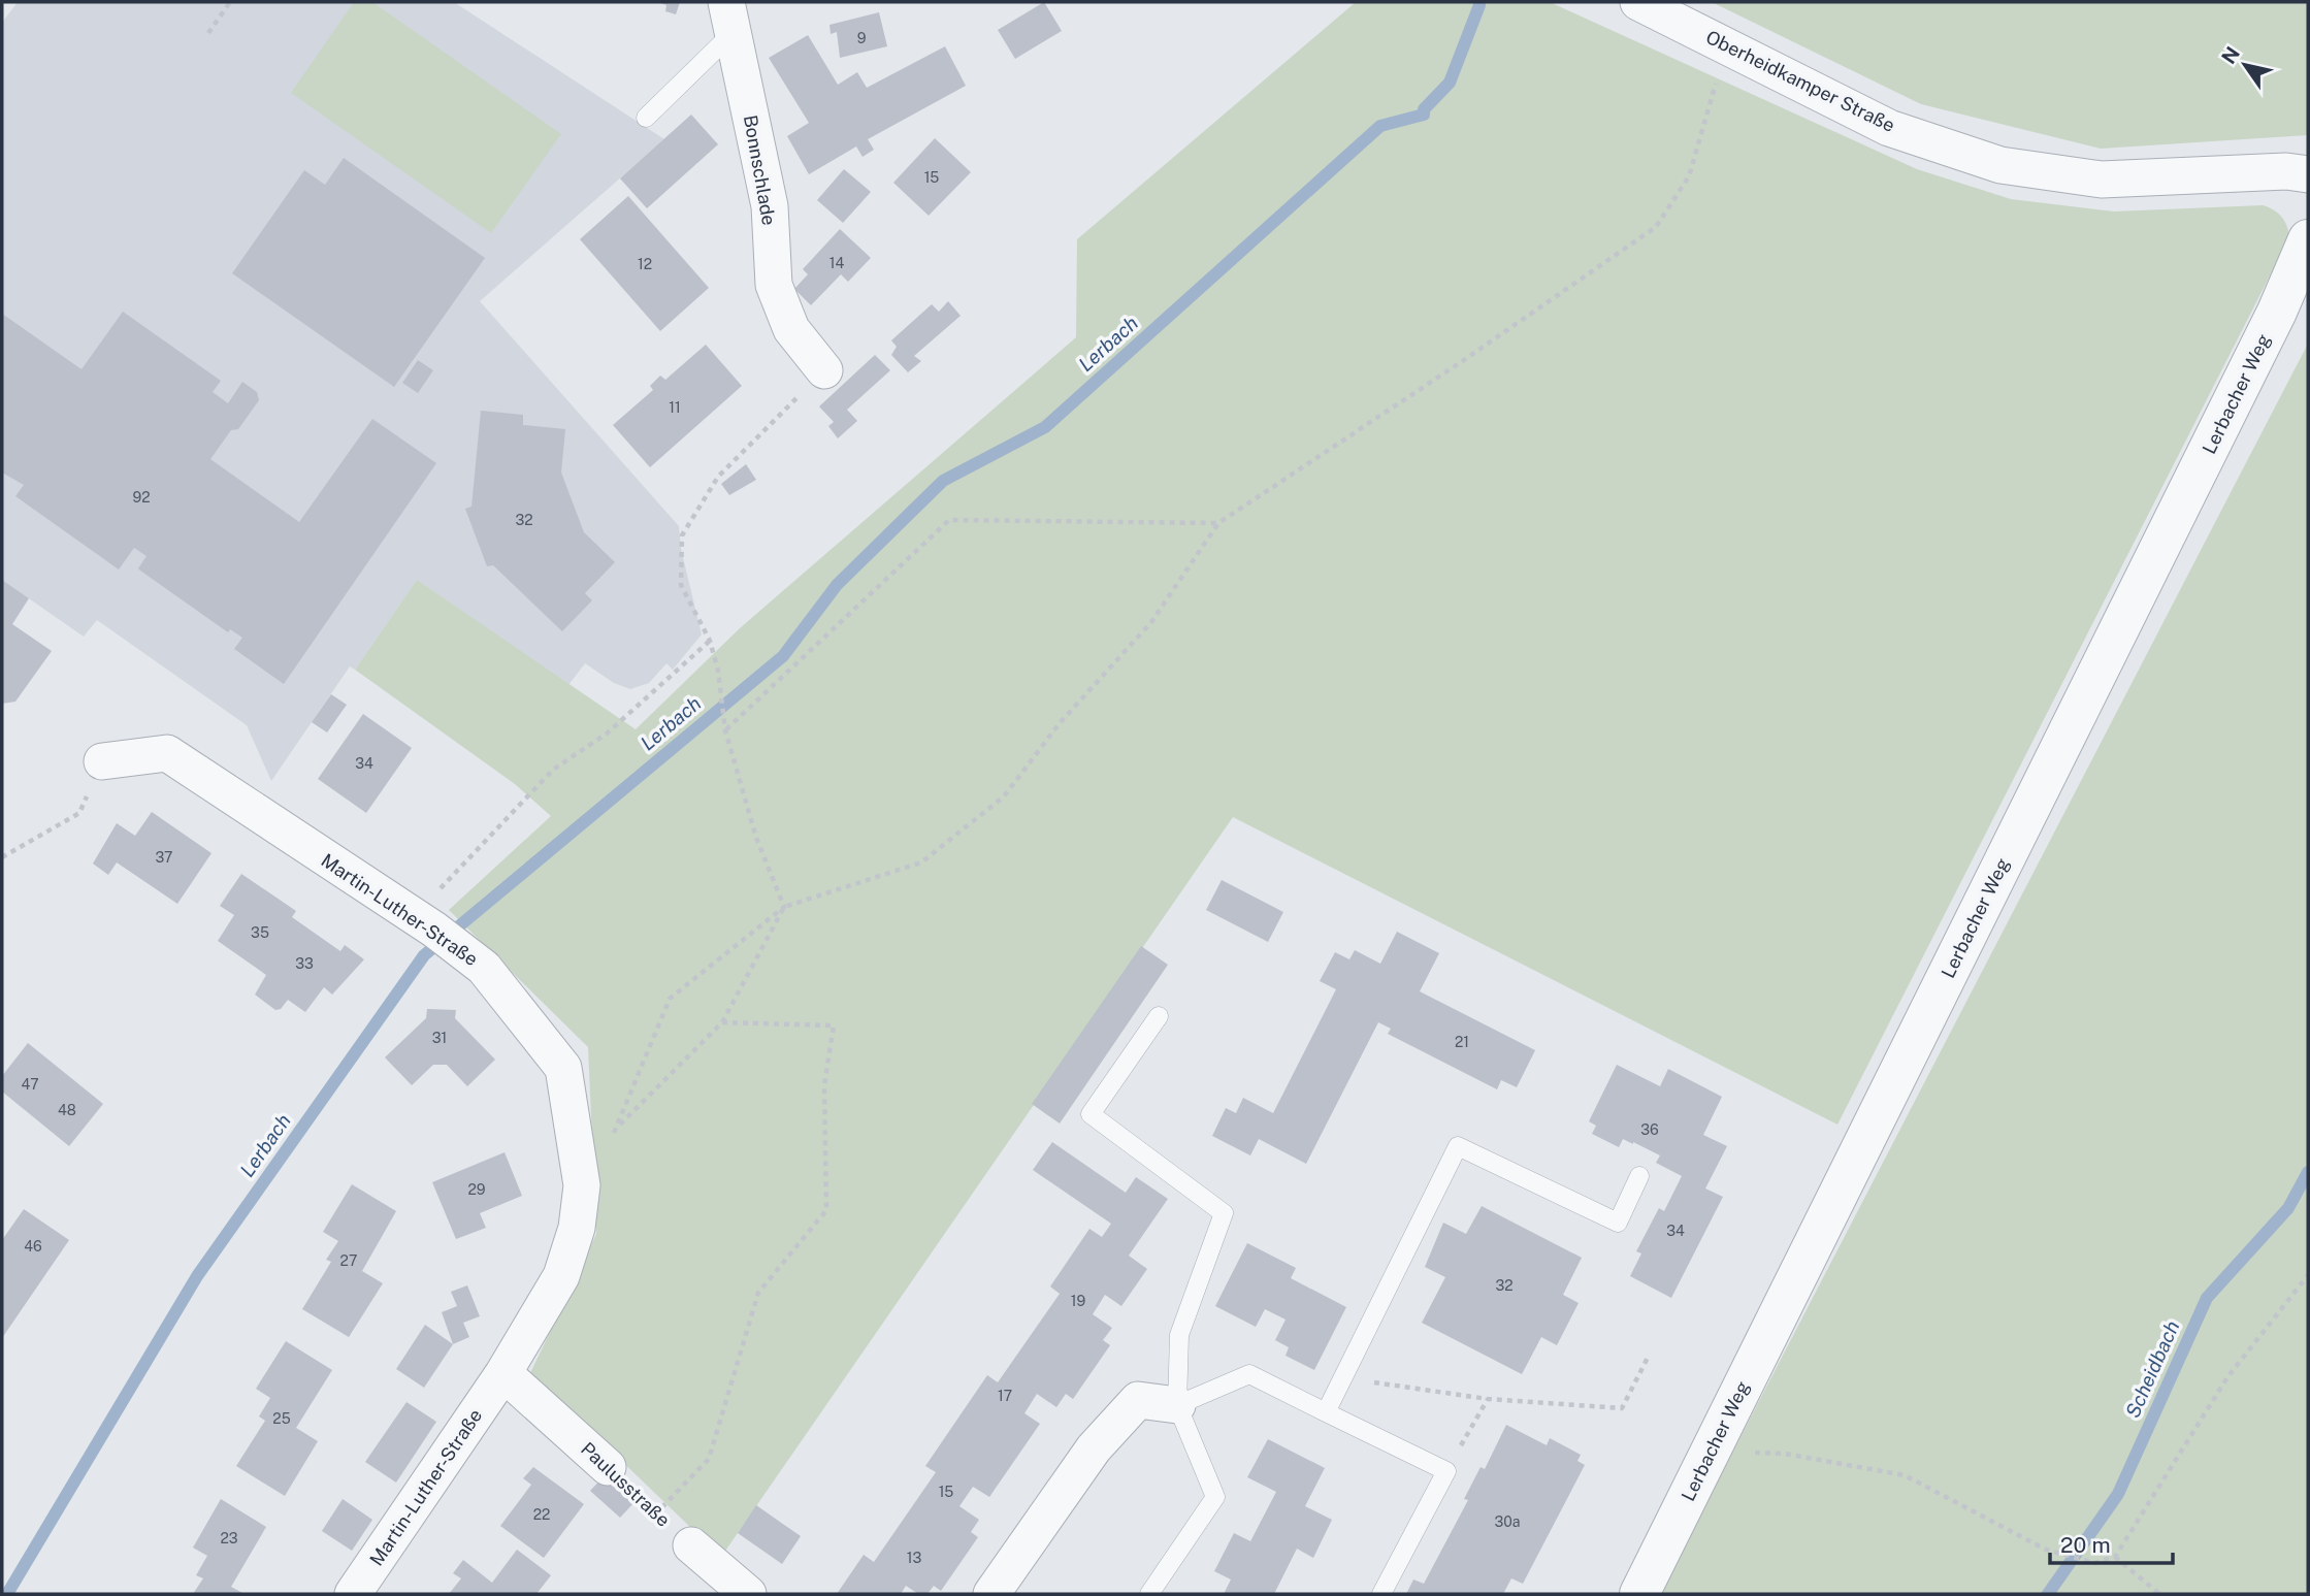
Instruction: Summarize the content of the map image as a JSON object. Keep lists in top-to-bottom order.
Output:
{
  "streets": {
    "street": [
      "Oberheidkamper Straße",
      "Bonnschlade",
      "Lerbacher Weg",
      "Martin-Luther-Straße",
      "Paulusstraße"
    ]
  },
  "crossings": [
    ["Martin-Luther-Straße", "Paulusstraße"]
  ],
  "water": ["Lerbach", "Scheidbach"],
  "house_numbers": [
    "9",
    "15",
    "14",
    "12",
    "11",
    "92",
    "32",
    "34",
    "37",
    "35",
    "33",
    "31",
    "21",
    "47",
    "48",
    "36",
    "29",
    "34",
    "46",
    "27",
    "32",
    "19",
    "17",
    "25",
    "15",
    "22",
    "30a",
    "23",
    "13"
  ],
  "scale_bar": "20 m",
  "north": "top left"
}
